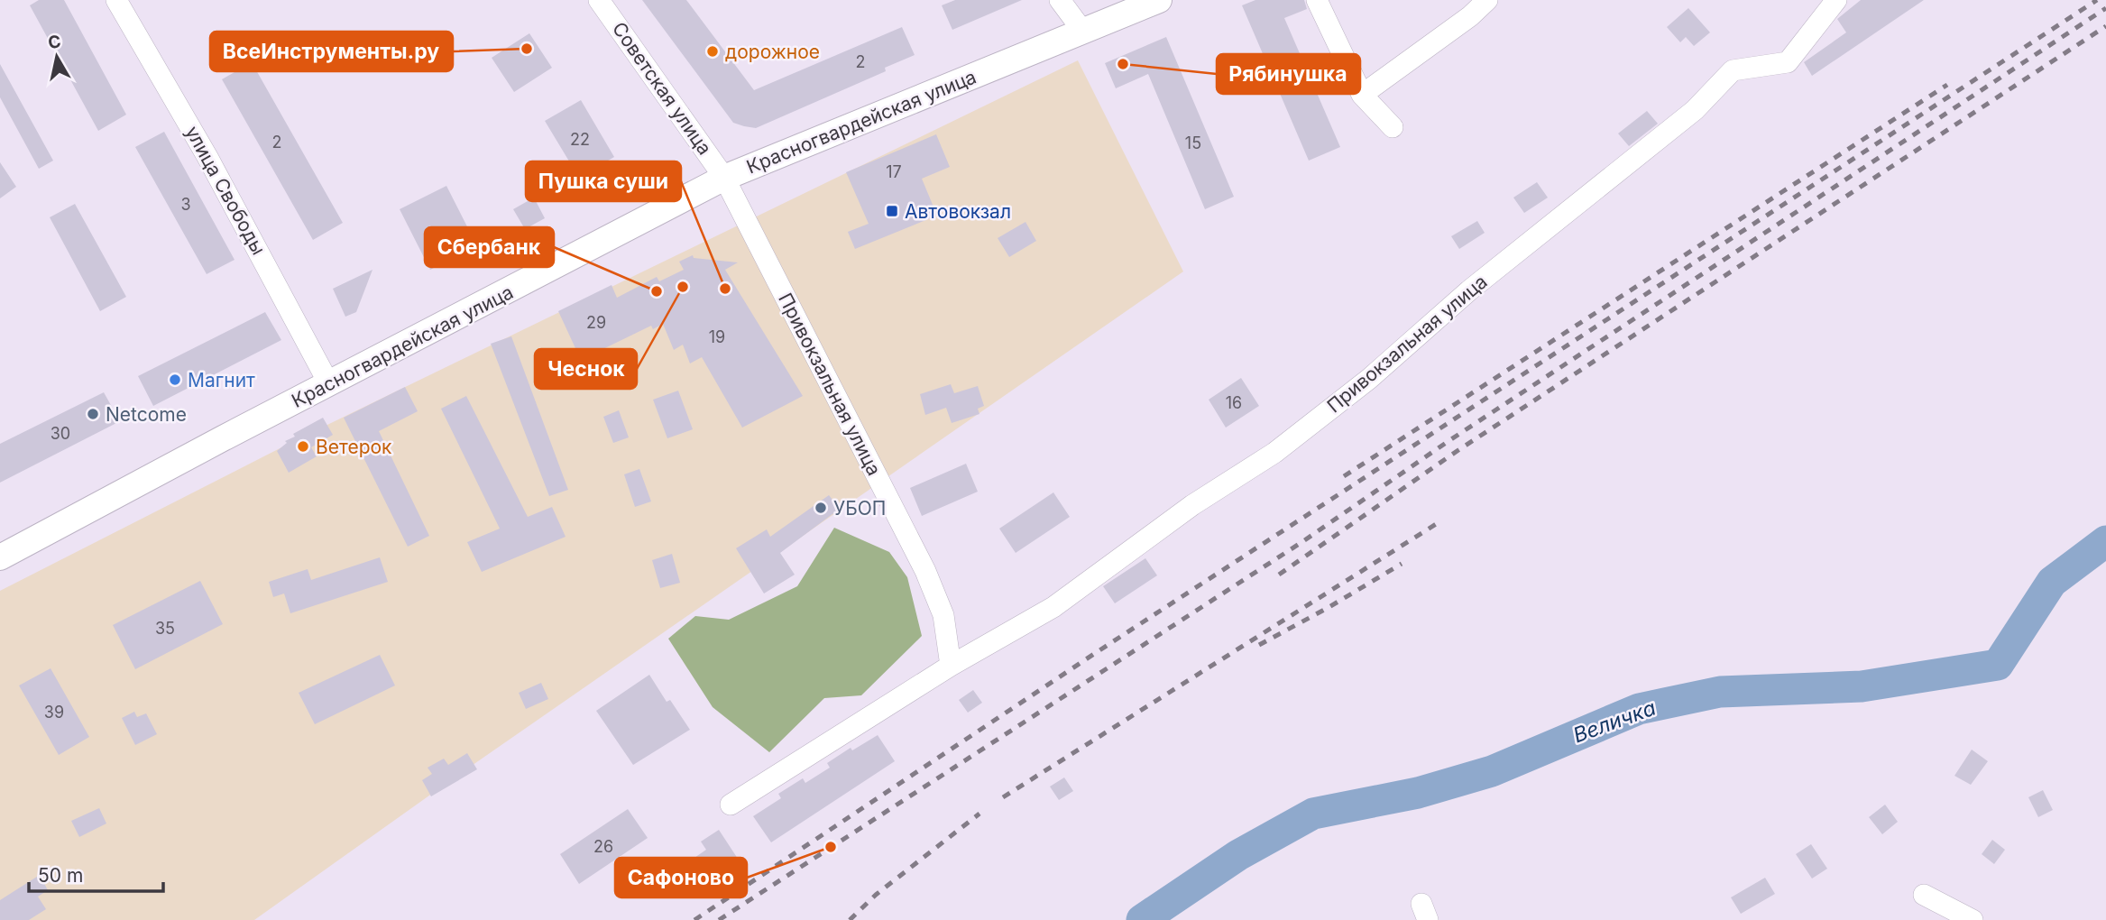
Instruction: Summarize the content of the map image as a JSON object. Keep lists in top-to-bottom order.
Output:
{
  "streets": {
    "street": [
      "Советская улица",
      "Красногвардейская улица",
      "улица Свободы",
      "Привокзальная улица"
    ]
  },
  "crossings": [
    ["Советская улица", "Красногвардейская улица"],
    ["Советская улица", "Привокзальная улица"],
    ["Красногвардейская улица", "улица Свободы"],
    ["Красногвардейская улица", "Привокзальная улица"]
  ],
  "water": ["Величка"],
  "places": {
    "other": [
      "ВсеИнструменты.ру",
      "дорожное",
      "Рябинушка",
      "Чеснок",
      "Пушка суши",
      "Сбербанк",
      "Магнит",
      "Netcome",
      "Ветерок",
      "УБОП",
      "Сафоново"
    ],
    "transit": ["Автовокзал"]
  },
  "house_numbers": [
    "2",
    "22",
    "2",
    "15",
    "17",
    "3",
    "29",
    "19",
    "16",
    "30",
    "35",
    "39",
    "26"
  ],
  "scale_bar": "50 m",
  "north": "top"
}
